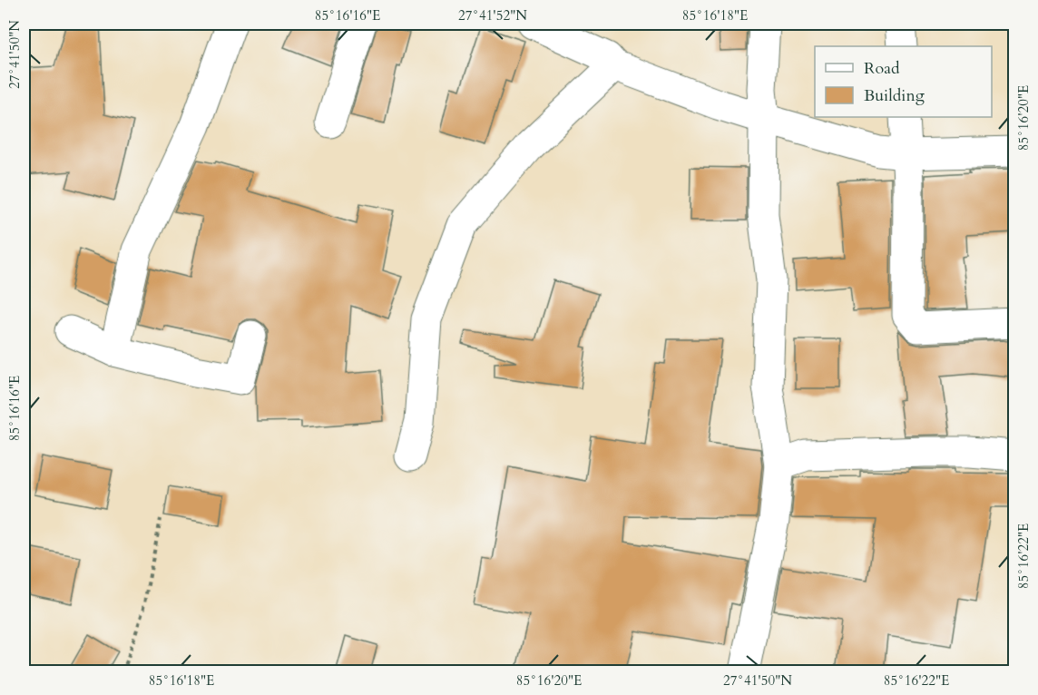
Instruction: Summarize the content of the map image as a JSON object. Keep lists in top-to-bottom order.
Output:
{
  "legend": ["Road", "Building"],
  "coordinates": [
    "85°16'16\"E",
    "27°41'52\"N",
    "85°16'18\"E",
    "27°41'50\"N",
    "85°16'20\"E",
    "85°16'22\"E"
  ]
}
